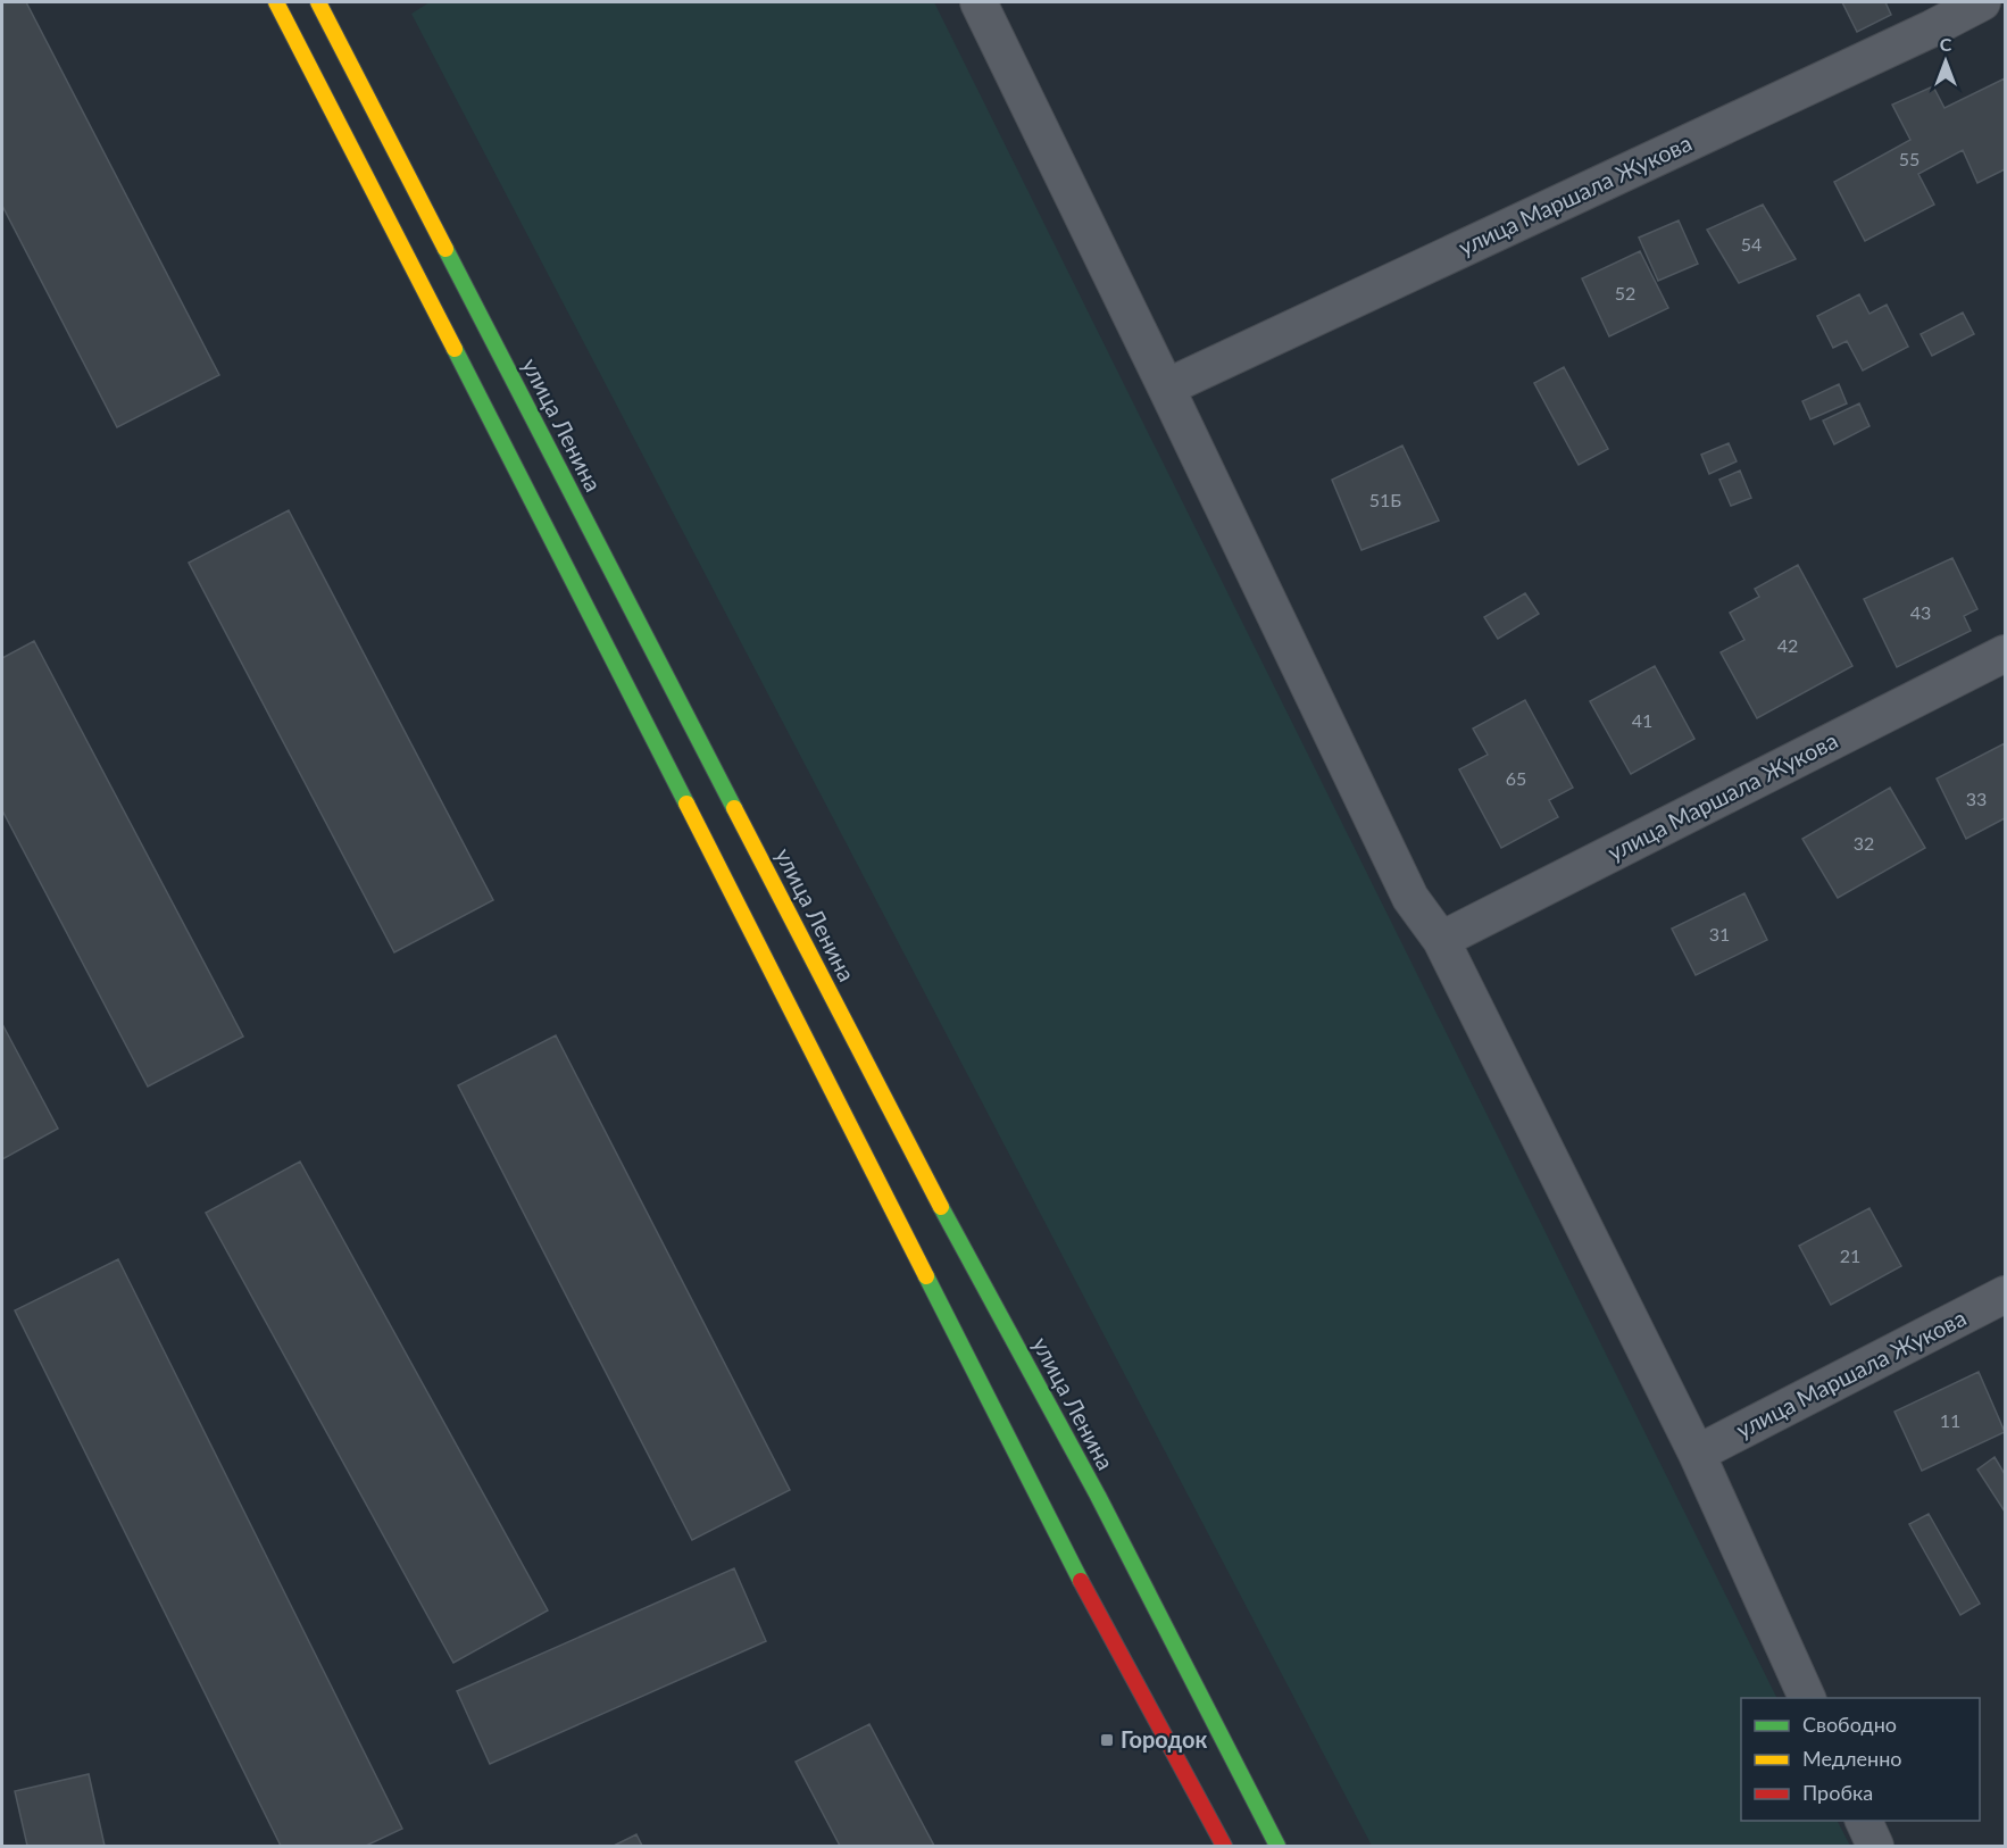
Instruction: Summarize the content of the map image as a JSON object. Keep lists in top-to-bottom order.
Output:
{
  "streets": {
    "main road": ["улица Ленина"],
    "street": ["улица Маршала Жукова"]
  },
  "places": {
    "transit": ["Городок"]
  },
  "house_numbers": [
    "55",
    "54",
    "52",
    "51Б",
    "43",
    "42",
    "41",
    "65",
    "33",
    "32",
    "31",
    "21",
    "11"
  ],
  "legend": ["Свободно", "Медленно", "Пробка"],
  "north": "top"
}
